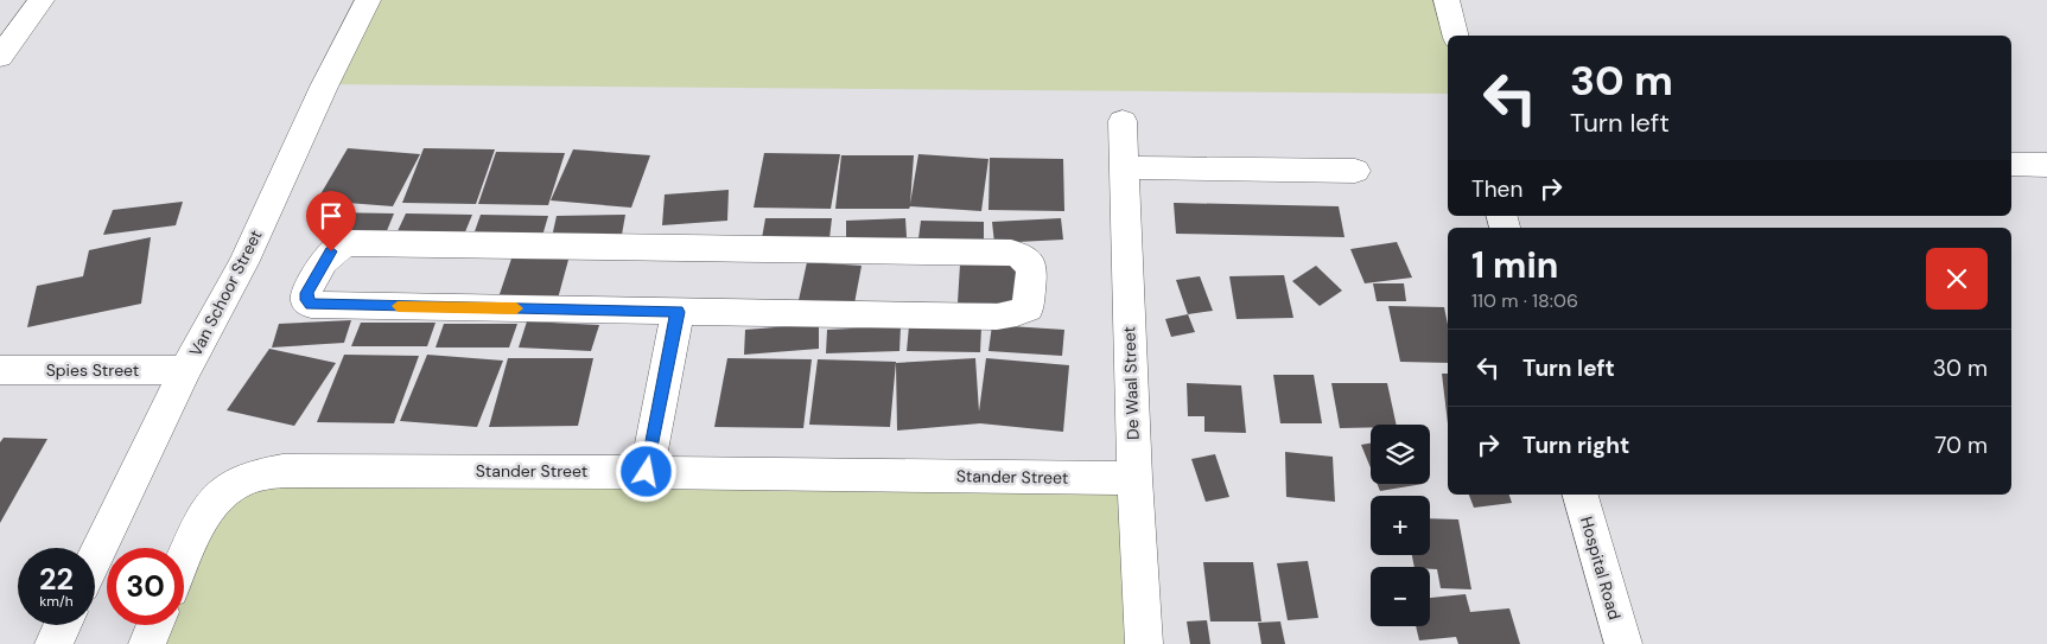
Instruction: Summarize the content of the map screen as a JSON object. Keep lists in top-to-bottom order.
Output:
{
  "streets": {
    "street": [
      "Van Schoor Street",
      "Spies Street",
      "De Waal Street",
      "Stander Street",
      "Hospital Road"
    ]
  },
  "crossings": [
    ["Van Schoor Street", "Spies Street"],
    ["De Waal Street", "Stander Street"]
  ],
  "page": {
    "turn": ["30 m", "Turn left"],
    "then": "Then",
    "heading": ["1 min", "110 m · 18:06"],
    "list": [
      {
        "name": "Turn left",
        "value": "30 m"
      },
      {
        "name": "Turn right",
        "value": "70 m"
      }
    ],
    "map_buttons": ["+", "−"],
    "speed": "22 km/h",
    "limit": "30"
  }
}
